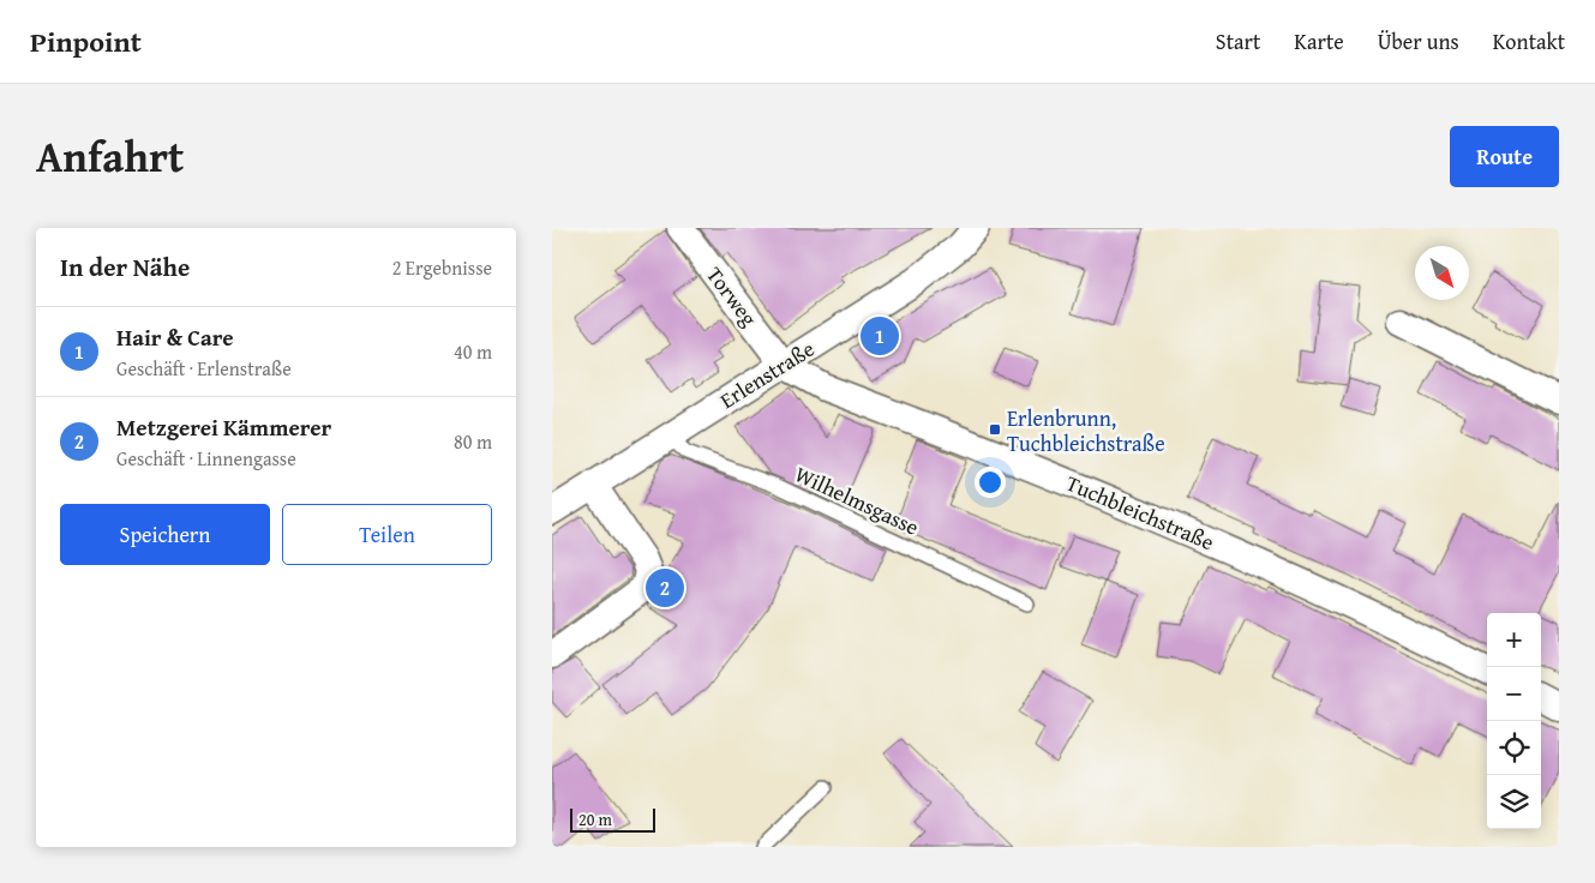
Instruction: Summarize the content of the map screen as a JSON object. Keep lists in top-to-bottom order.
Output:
{
  "streets": {
    "street": ["Torweg", "Erlenstraße", "Tuchbleichstraße"],
    "lane": ["Wilhelmsgasse"]
  },
  "crossings": [
    ["Torweg", "Erlenstraße"],
    ["Torweg", "Tuchbleichstraße"],
    ["Erlenstraße", "Wilhelmsgasse"],
    ["Erlenstraße", "Tuchbleichstraße"]
  ],
  "places": {
    "transit": ["Erlenbrunn, Tuchbleichstraße"]
  },
  "scale_bar": "20 m",
  "north": "bottom right",
  "page": {
    "header": "Pinpoint",
    "nav": [
      "Start",
      "Karte",
      "Über uns",
      "Kontakt"
    ],
    "title": "Anfahrt",
    "buttons": [
      "Route",
      ["Speichern", "Teilen"]
    ],
    "heading": ["In der Nähe", "2 Ergebnisse"],
    "list": [
      {
        "mark": "1",
        "name": "Hair & Care",
        "note": "Geschäft · Erlenstraße",
        "value": "40 m"
      },
      {
        "mark": "2",
        "name": "Metzgerei Kämmerer",
        "note": "Geschäft · Linnengasse",
        "value": "80 m"
      }
    ],
    "pins": ["1", "2"],
    "map_buttons": ["+", "−"],
    "scale": "20 m"
  }
}
